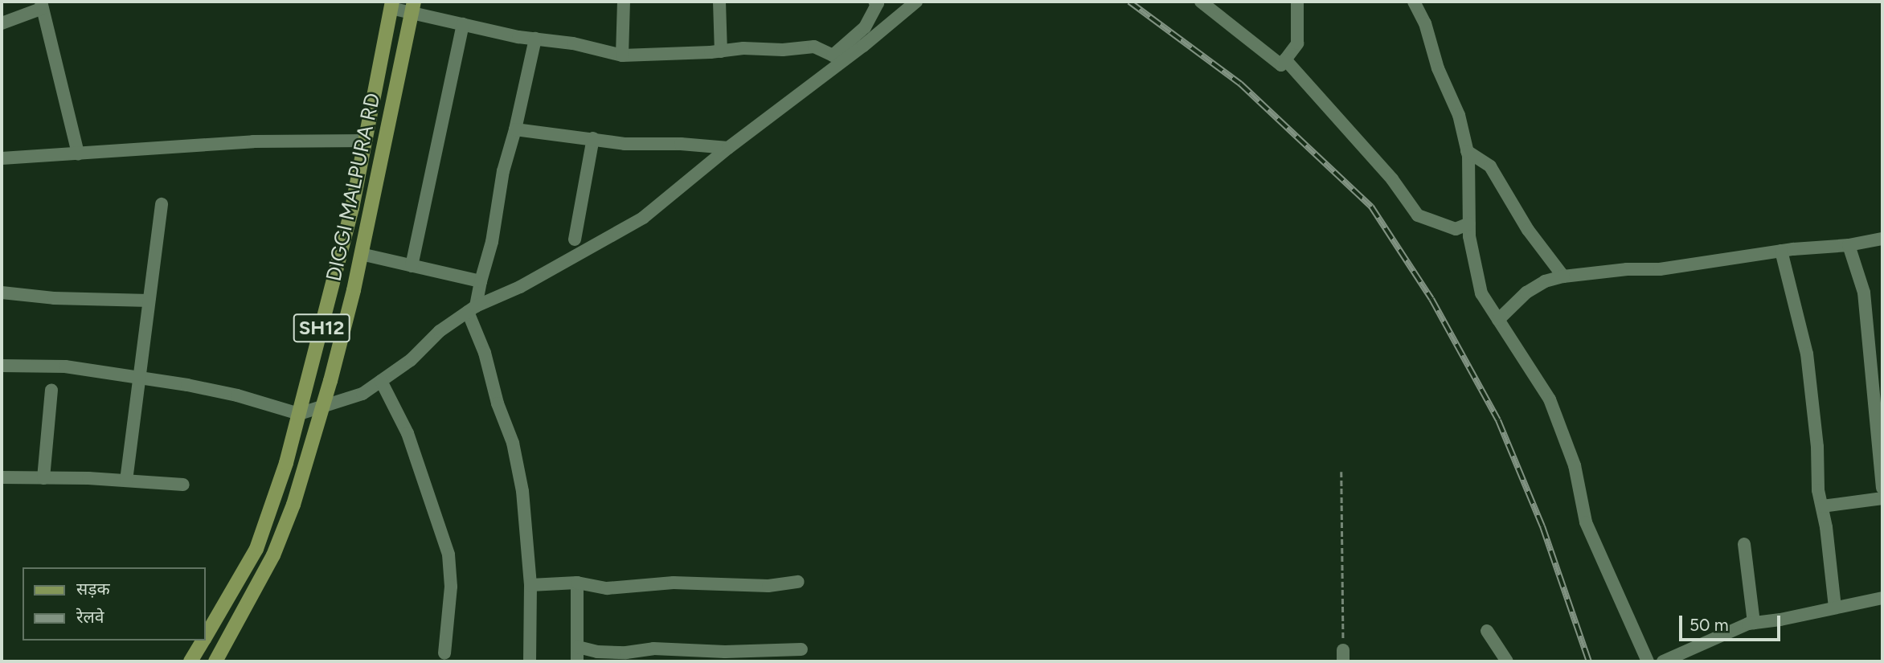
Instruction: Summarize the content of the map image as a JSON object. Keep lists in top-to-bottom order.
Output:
{
  "streets": {
    "main road": ["DIGGI MALPURA RD", "SH12"]
  },
  "legend": ["सड़क", "रेलवे"],
  "scale_bar": "50 m"
}
